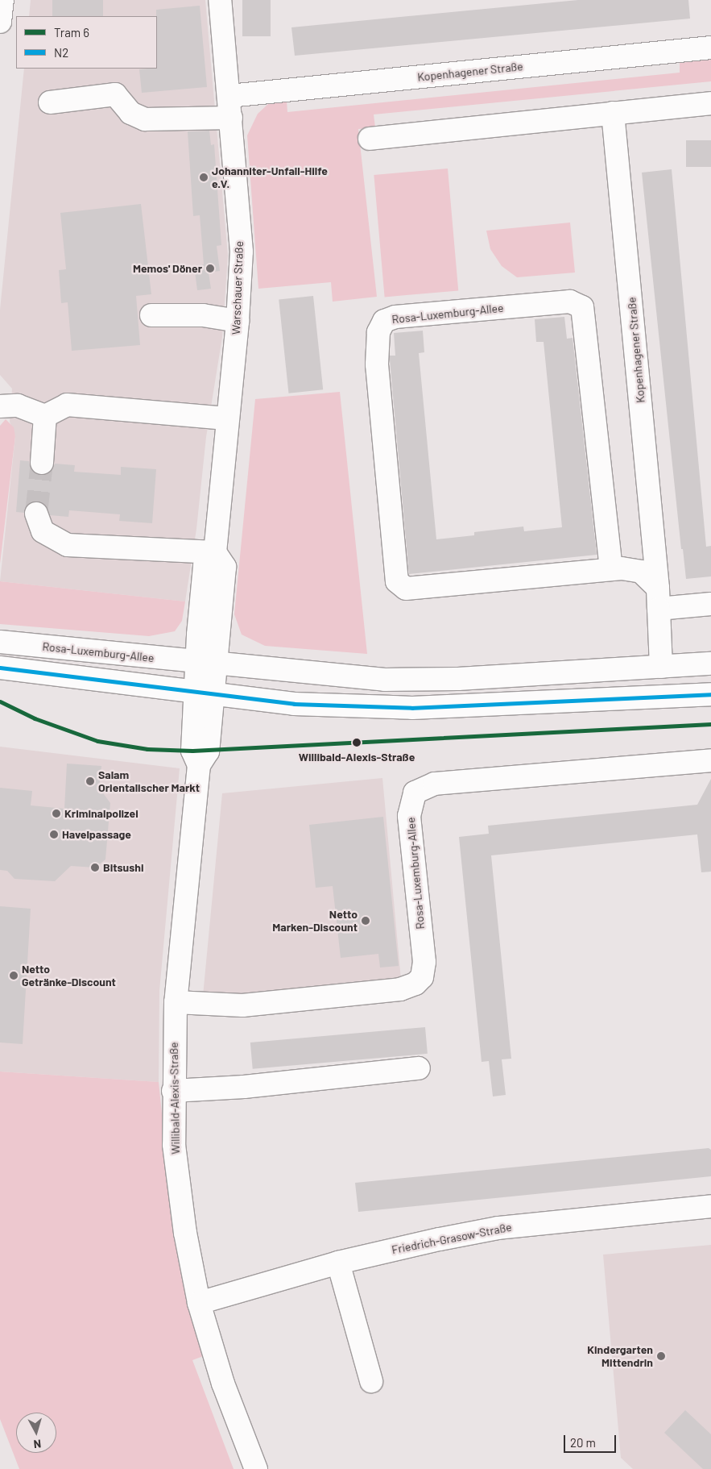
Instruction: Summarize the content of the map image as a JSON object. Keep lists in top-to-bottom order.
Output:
{
  "streets": {
    "street": [
      "Kopenhagener Straße",
      "Warschauer Straße",
      "Rosa-Luxemburg-Allee",
      "Willibald-Alexis-Straße",
      "Friedrich-Grasow-Straße"
    ]
  },
  "crossings": [
    ["Kopenhagener Straße", "Warschauer Straße"],
    ["Kopenhagener Straße", "Rosa-Luxemburg-Allee"],
    ["Warschauer Straße", "Rosa-Luxemburg-Allee"],
    ["Rosa-Luxemburg-Allee", "Willibald-Alexis-Straße"],
    ["Willibald-Alexis-Straße", "Friedrich-Grasow-Straße"]
  ],
  "places": [
    "Johanniter-Unfall-Hilfe e.V.",
    "Memos' Döner",
    "Willibald-Alexis-Straße",
    "Salam Orientalischer Markt",
    "Kriminalpolizei",
    "Havelpassage",
    "Bitsushi",
    "Netto Marken-Discount",
    "Netto Getränke-Discount",
    "Kindergarten Mittendrin"
  ],
  "lines": ["transit line N2", "tram line 6"],
  "legend": ["Tram 6", "N2"],
  "scale_bar": "20 m",
  "north": "bottom"
}
